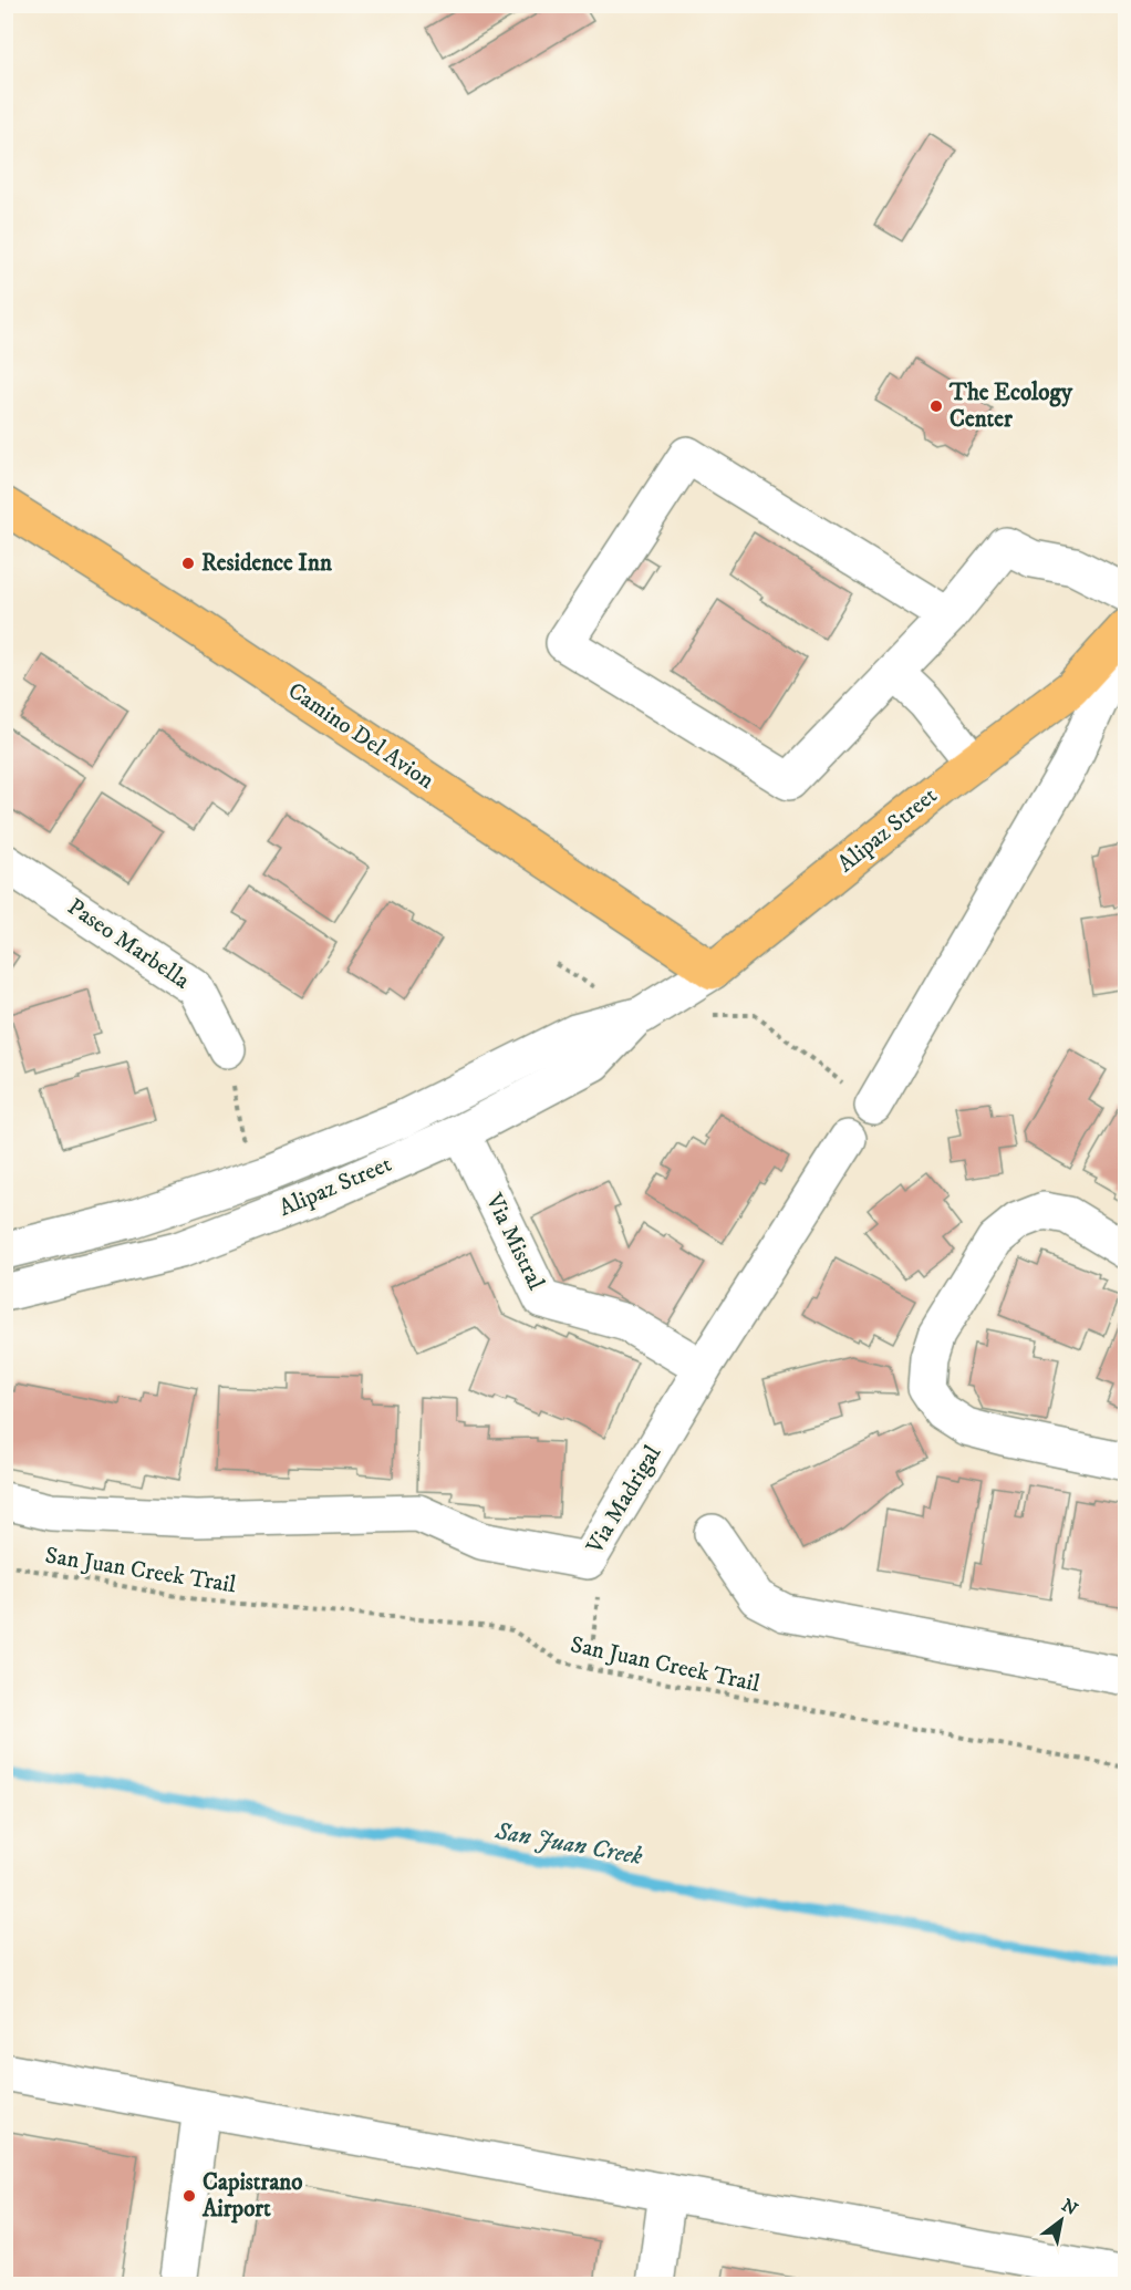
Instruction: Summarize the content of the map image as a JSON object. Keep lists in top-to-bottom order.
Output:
{
  "streets": {
    "main road": ["Camino Del Avion", "Alipaz Street"],
    "street": ["Paseo Marbella", "Via Mistral", "Via Madrigal"],
    "path": ["San Juan Creek Trail"]
  },
  "crossings": [
    ["Camino Del Avion", "Alipaz Street"],
    ["Alipaz Street", "Via Mistral"],
    ["Via Mistral", "Via Madrigal"]
  ],
  "water": ["San Juan Creek"],
  "places": ["The Ecology Center", "Residence Inn", "Capistrano Airport"],
  "north": "top right"
}
